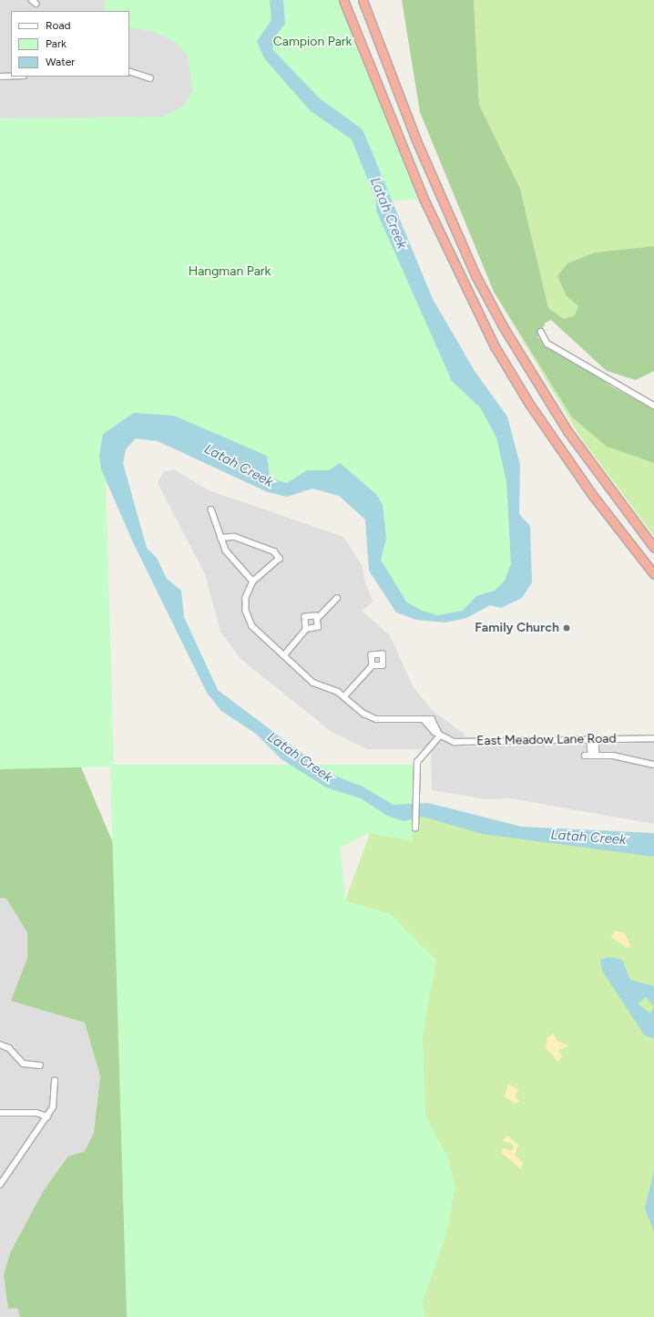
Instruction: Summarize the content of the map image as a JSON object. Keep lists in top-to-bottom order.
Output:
{
  "streets": {
    "street": ["East Meadow Lane Road"]
  },
  "water": ["Latah Creek"],
  "parks": ["Campion Park", "Hangman Park"],
  "places": ["Family Church"],
  "legend": ["Road", "Park", "Water"]
}
